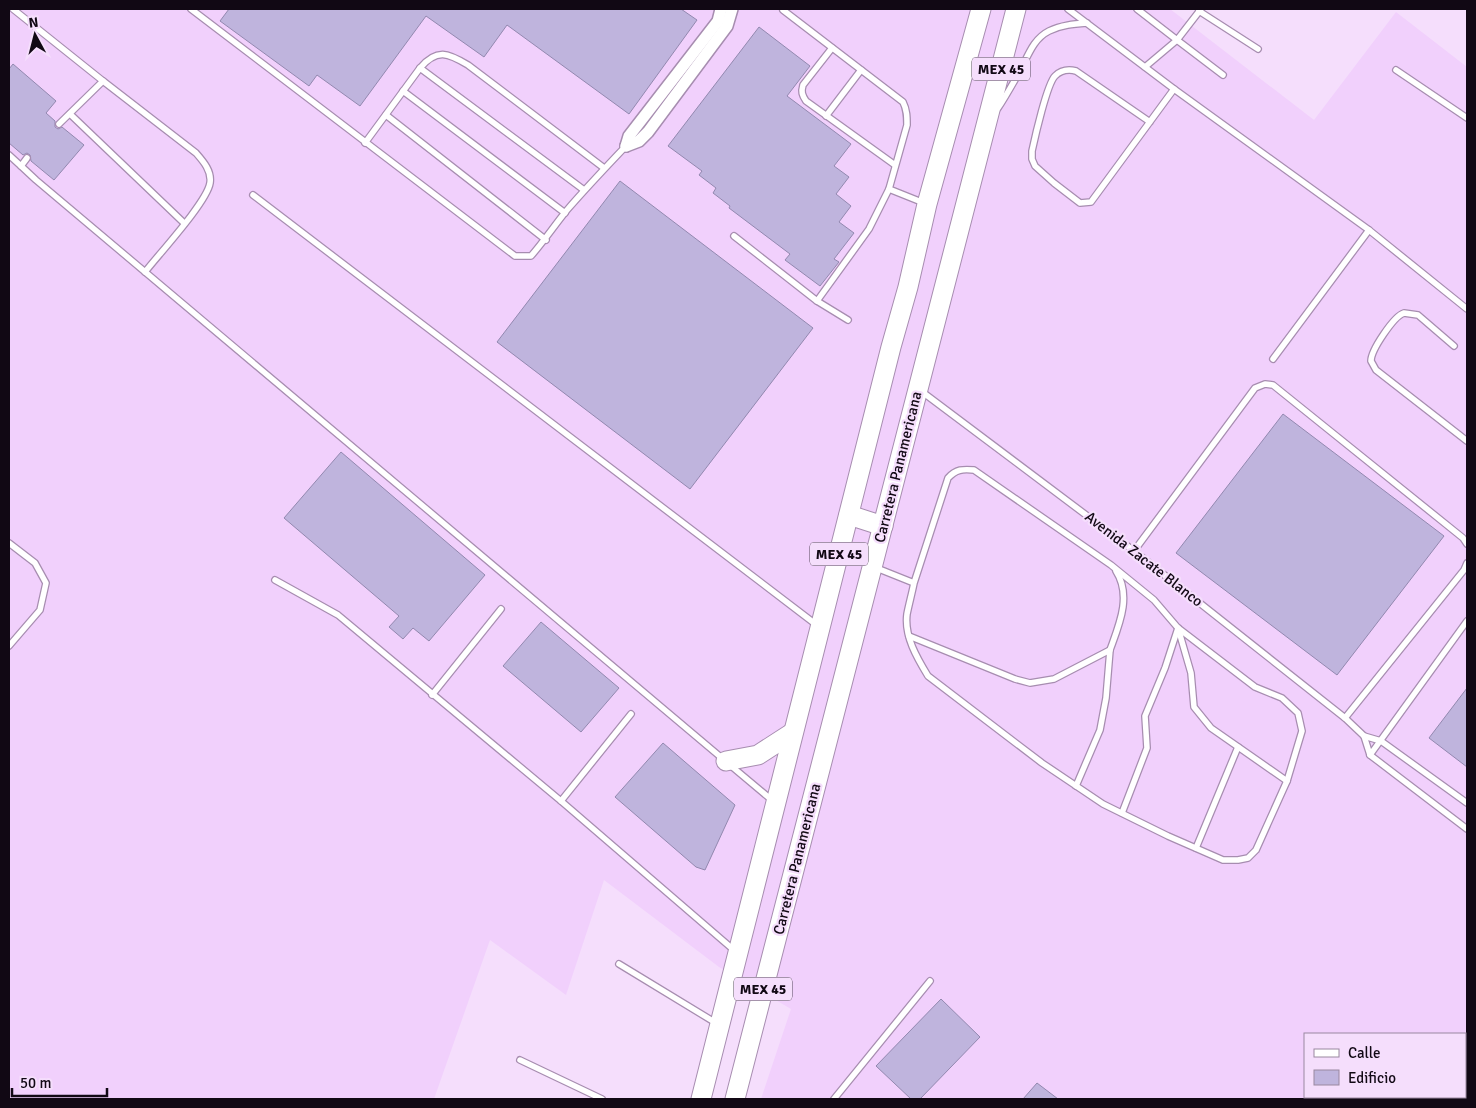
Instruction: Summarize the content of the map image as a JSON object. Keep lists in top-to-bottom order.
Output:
{
  "streets": {
    "main road": ["MEX 45", "Carretera Panamericana"],
    "lane": ["Avenida Zacate Blanco"]
  },
  "crossings": [
    ["Carretera Panamericana", "Avenida Zacate Blanco"]
  ],
  "legend": ["Calle", "Edificio"],
  "scale_bar": "50 m",
  "north": "top"
}
